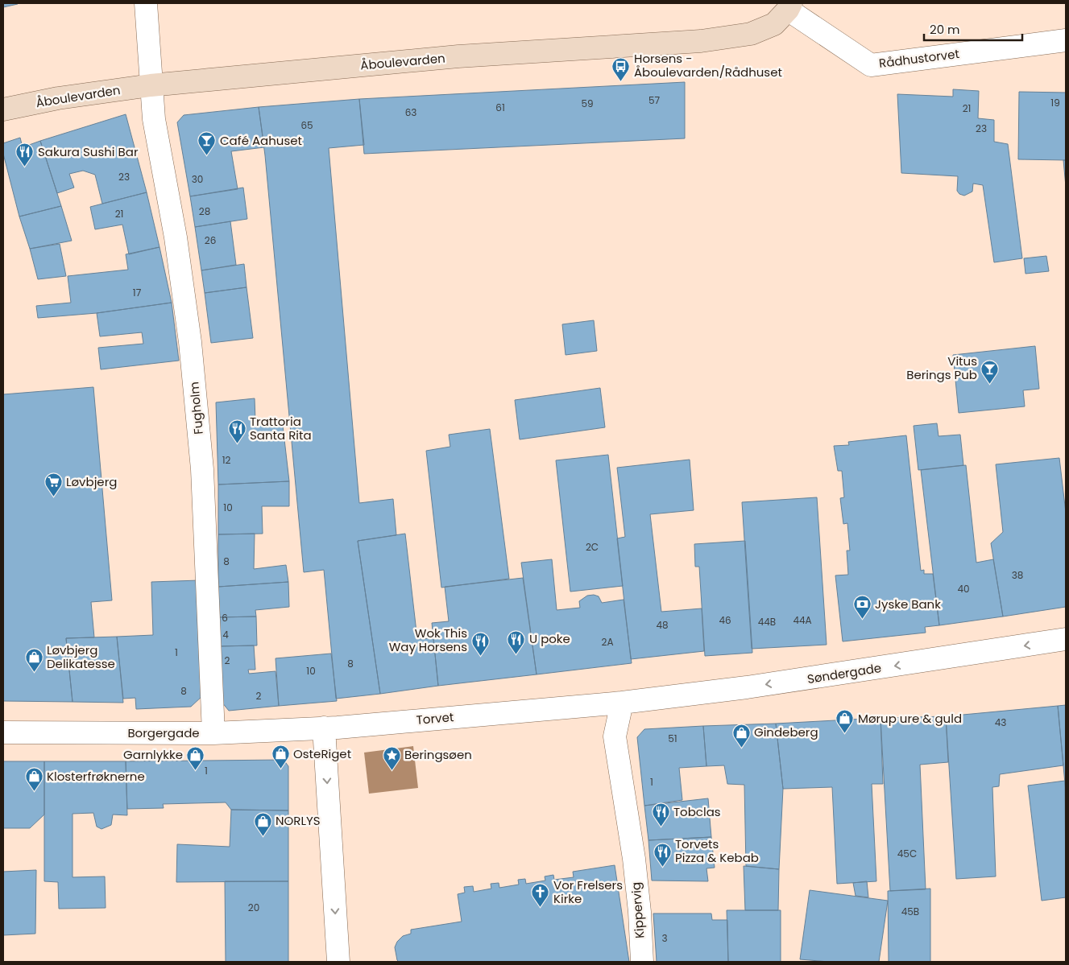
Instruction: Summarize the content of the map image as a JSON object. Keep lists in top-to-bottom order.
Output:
{
  "streets": {
    "street": [
      "Rådhustorvet",
      "Åboulevarden",
      "Fugholm",
      "Søndergade",
      "Torvet",
      "Borgergade",
      "Kippervig"
    ]
  },
  "crossings": [
    ["Rådhustorvet", "Åboulevarden"],
    ["Åboulevarden", "Fugholm"],
    ["Fugholm", "Borgergade"],
    ["Søndergade", "Torvet"],
    ["Søndergade", "Kippervig"],
    ["Torvet", "Borgergade"],
    ["Torvet", "Kippervig"]
  ],
  "one_way": ["Søndergade"],
  "places": {
    "bus stop": ["Horsens - Åboulevarden/Rådhuset"],
    "bar": ["Café Aahuset", "Vitus Berings Pub"],
    "restaurant": [
      "Sakura Sushi Bar",
      "Trattoria Santa Rita",
      "U poke",
      "Wok This Way Horsens",
      "Tobclas",
      "Torvets Pizza & Kebab"
    ],
    "supermarket": ["Løvbjerg"],
    "bank": ["Jyske Bank"],
    "shop": [
      "Løvbjerg Delikatesse",
      "Mørup ure & guld",
      "Gindeberg",
      "OsteRiget",
      "Garnlykke",
      "Klosterfrøknerne",
      "NORLYS"
    ],
    "place": ["Beringsøen"],
    "church": ["Vor Frelsers Kirke"]
  },
  "house_numbers": [
    "57",
    "19",
    "59",
    "61",
    "21",
    "63",
    "65",
    "23",
    "23",
    "30",
    "28",
    "21",
    "26",
    "17",
    "12",
    "10",
    "2C",
    "8",
    "38",
    "40",
    "6",
    "46",
    "44A",
    "44B",
    "48",
    "4",
    "2A",
    "1",
    "2",
    "8",
    "10",
    "8",
    "2",
    "43",
    "51",
    "1",
    "1",
    "45C",
    "20",
    "45B",
    "3"
  ],
  "scale_bar": "20 m"
}
